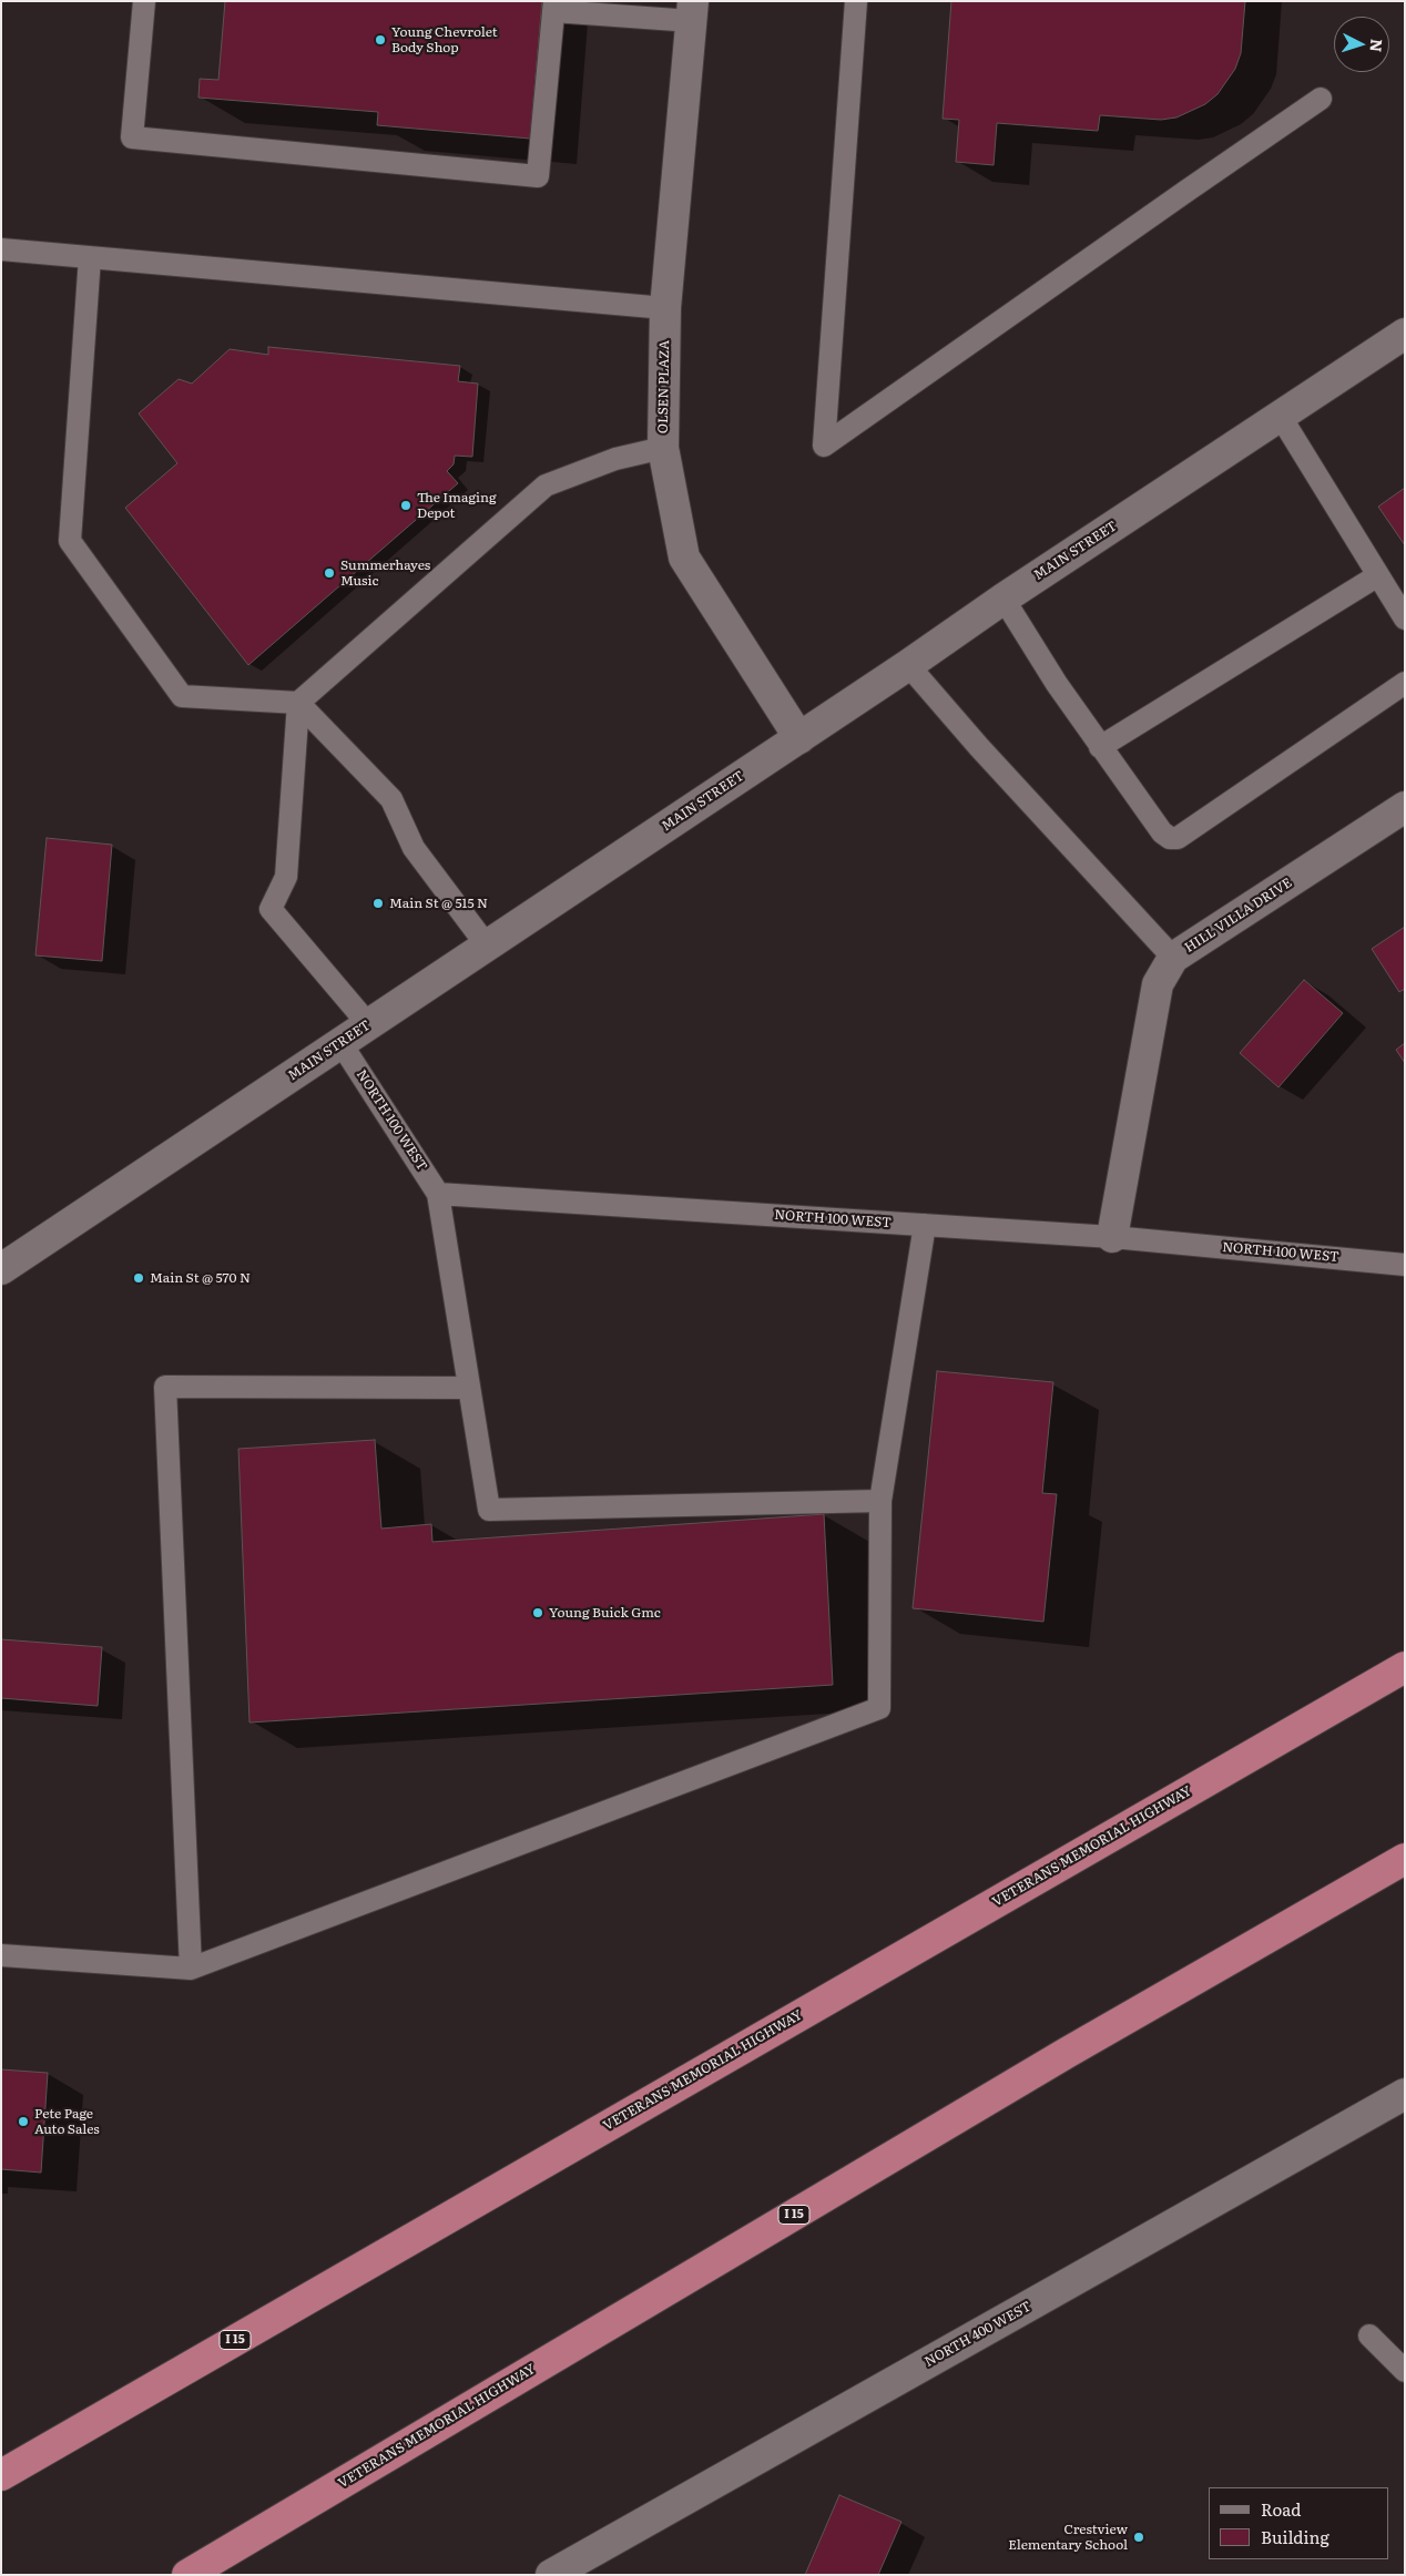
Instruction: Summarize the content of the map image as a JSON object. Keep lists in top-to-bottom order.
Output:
{
  "streets": {
    "highway": ["VETERANS MEMORIAL HIGHWAY", "I 15"],
    "street": [
      "OLSEN PLAZA",
      "MAIN STREET",
      "HILL VILLA DRIVE",
      "NORTH 400 WEST"
    ],
    "lane": ["NORTH 100 WEST"]
  },
  "crossings": [
    ["OLSEN PLAZA", "MAIN STREET"],
    ["MAIN STREET", "NORTH 100 WEST"],
    ["HILL VILLA DRIVE", "NORTH 100 WEST"]
  ],
  "places": [
    "Young Chevrolet Body Shop",
    "The Imaging Depot",
    "Summerhayes Music",
    "Main St @ 515 N",
    "Main St @ 570 N",
    "Young Buick Gmc",
    "Pete Page Auto Sales",
    "Crestview Elementary School"
  ],
  "legend": ["Road", "Building"],
  "north": "right"
}
